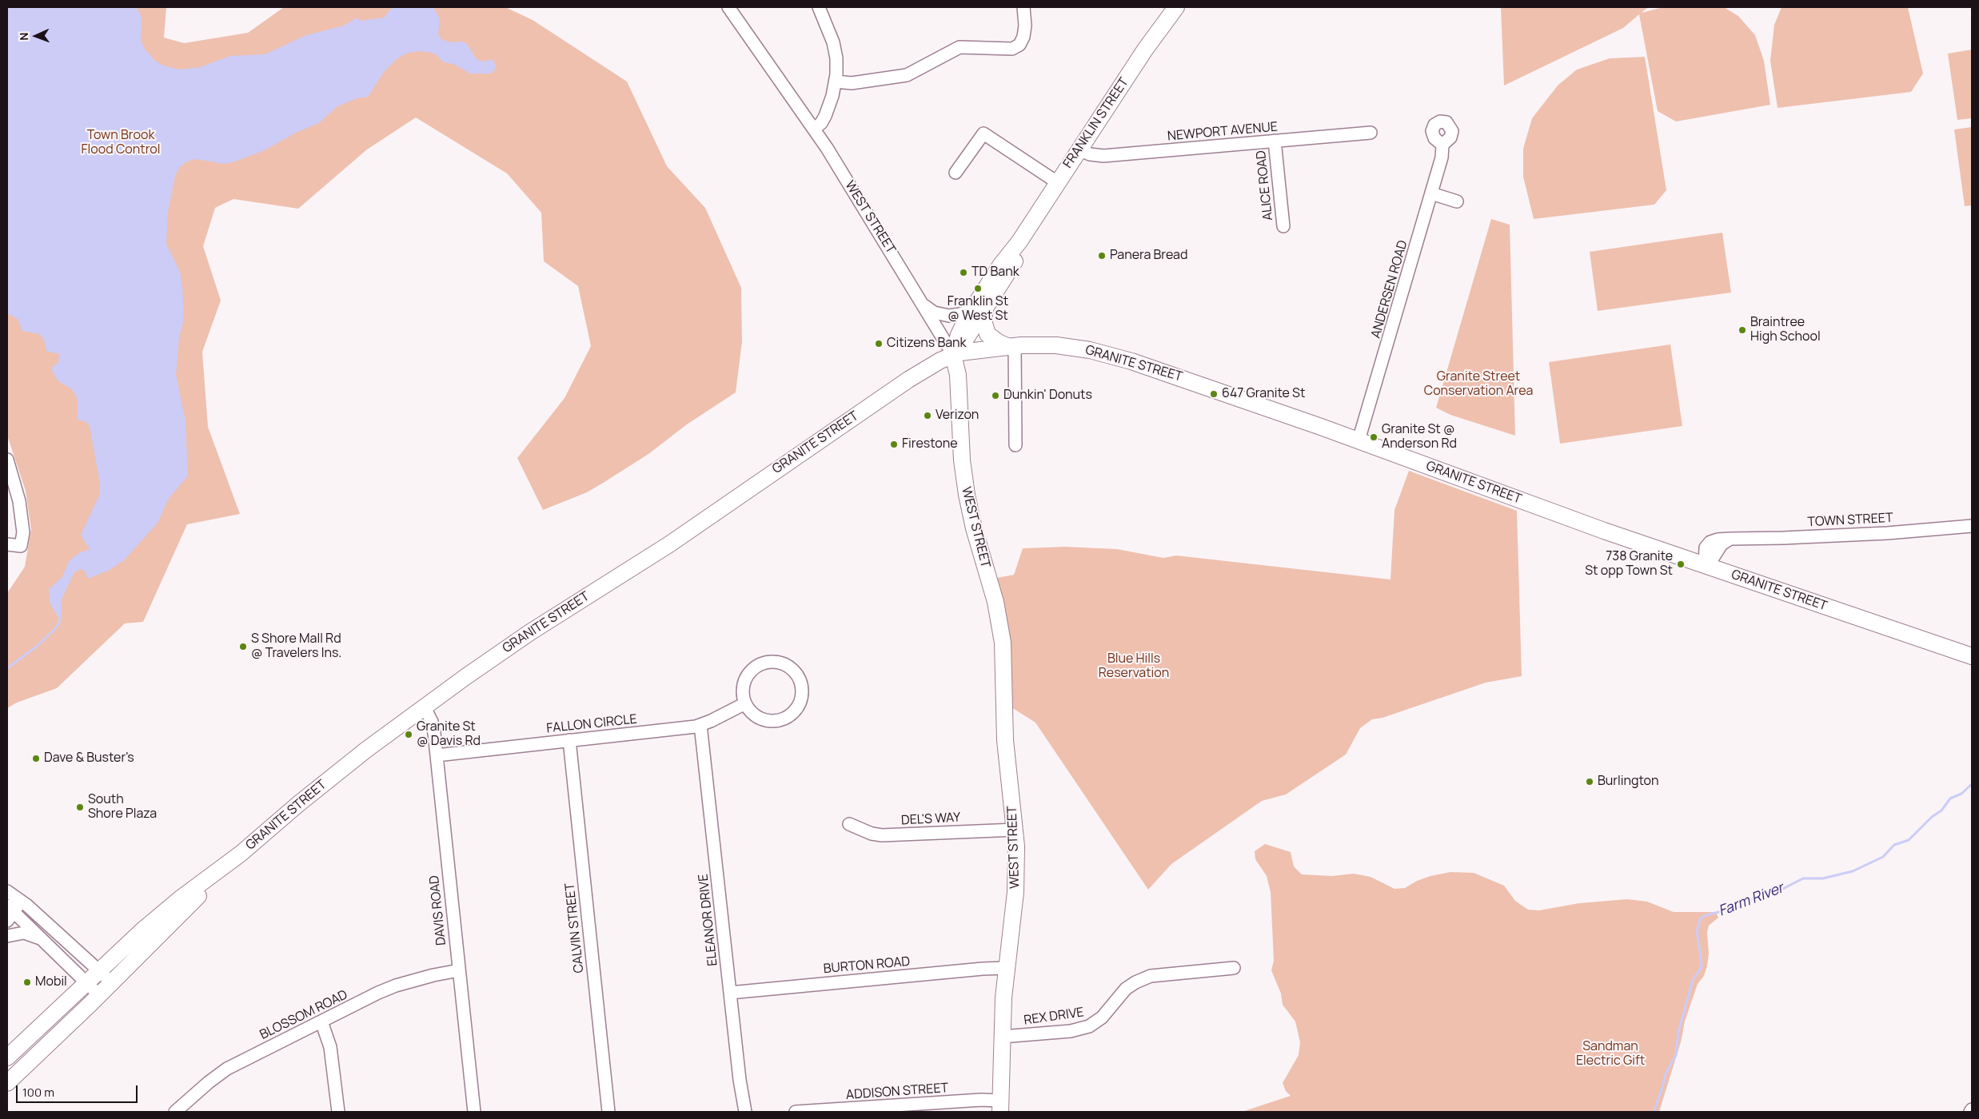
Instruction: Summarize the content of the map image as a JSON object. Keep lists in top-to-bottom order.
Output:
{
  "streets": {
    "main road": ["FRANKLIN STREET", "WEST STREET", "GRANITE STREET"],
    "street": [
      "NEWPORT AVENUE",
      "ALICE ROAD",
      "ANDERSEN ROAD",
      "TOWN STREET",
      "FALLON CIRCLE",
      "DEL'S WAY",
      "DAVIS ROAD",
      "ELEANOR DRIVE",
      "CALVIN STREET",
      "BURTON ROAD",
      "BLOSSOM ROAD",
      "REX DRIVE",
      "ADDISON STREET"
    ]
  },
  "crossings": [
    ["FRANKLIN STREET", "NEWPORT AVENUE"],
    ["FRANKLIN STREET", "WEST STREET"],
    ["FRANKLIN STREET", "GRANITE STREET"],
    ["NEWPORT AVENUE", "ALICE ROAD"],
    ["WEST STREET", "GRANITE STREET"],
    ["WEST STREET", "DEL'S WAY"],
    ["WEST STREET", "BURTON ROAD"],
    ["WEST STREET", "REX DRIVE"],
    ["WEST STREET", "ADDISON STREET"],
    ["ANDERSEN ROAD", "GRANITE STREET"],
    ["GRANITE STREET", "TOWN STREET"],
    ["GRANITE STREET", "DAVIS ROAD"],
    ["FALLON CIRCLE", "DAVIS ROAD"],
    ["FALLON CIRCLE", "ELEANOR DRIVE"],
    ["FALLON CIRCLE", "CALVIN STREET"],
    ["DAVIS ROAD", "BLOSSOM ROAD"],
    ["ELEANOR DRIVE", "BURTON ROAD"]
  ],
  "water": ["Farm River"],
  "parks": [
    "Town Brook Flood Control",
    "Granite Street Conservation Area",
    "Blue Hills Reservation",
    "Sandman Electric Gift"
  ],
  "places": [
    "Panera Bread",
    "TD Bank",
    "Franklin St @ West St",
    "Braintree High School",
    "Citizens Bank",
    "647 Granite St",
    "Dunkin' Donuts",
    "Verizon",
    "Granite St @ Anderson Rd",
    "Firestone",
    "738 Granite St opp Town St",
    "S Shore Mall Rd @ Travelers Ins.",
    "Granite St @ Davis Rd",
    "Dave & Buster's",
    "Burlington",
    "South Shore Plaza",
    "Mobil"
  ],
  "scale_bar": "100 m",
  "north": "left"
}
